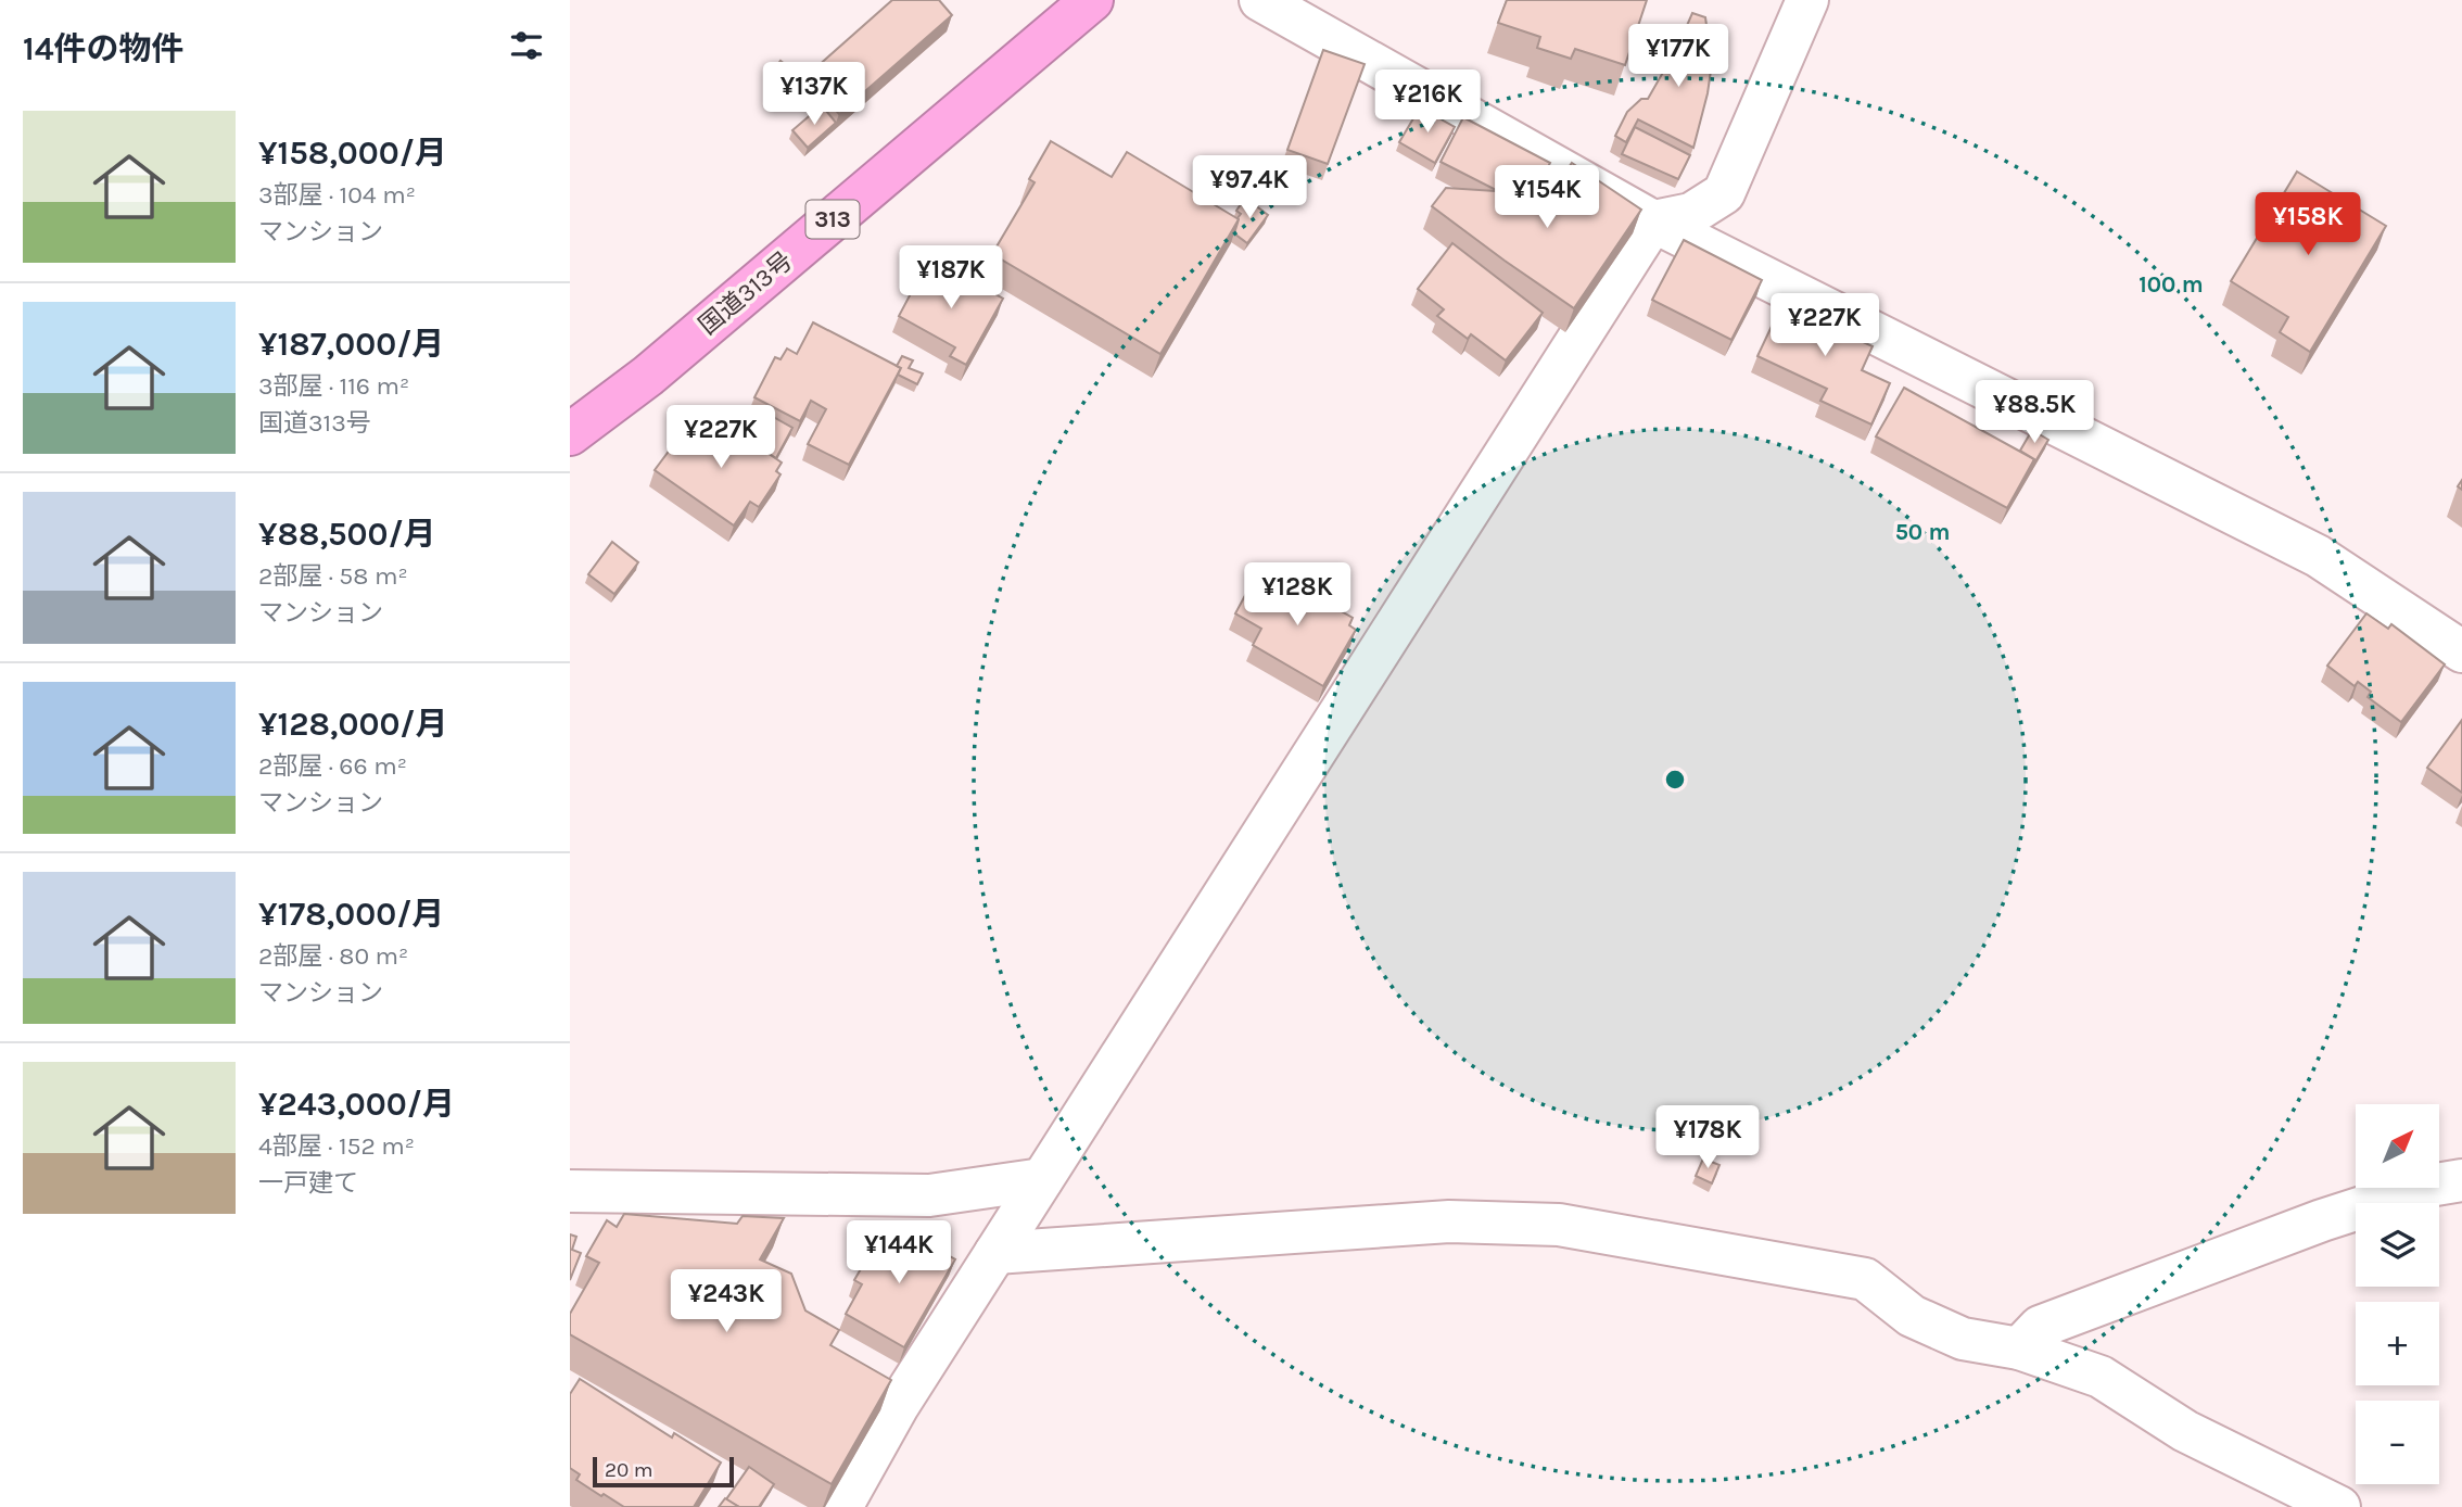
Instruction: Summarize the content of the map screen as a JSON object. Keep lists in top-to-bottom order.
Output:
{
  "streets": {
    "highway": ["313", "国道313号"]
  },
  "scale_bar": "20 m",
  "north": "top right",
  "page": {
    "heading": "14件の物件",
    "price": [
      "¥177K",
      "¥137K",
      "¥216K",
      "¥97.4K",
      "¥154K",
      "¥158K",
      "¥187K",
      "¥227K",
      "¥88.5K",
      "¥227K",
      "¥128K",
      "¥178K",
      "¥144K",
      "¥243K"
    ],
    "list": [
      {
        "name": "¥158,000/月",
        "note": "3部屋 · 104 m² · マンション"
      },
      {
        "name": "¥187,000/月",
        "note": "3部屋 · 116 m² · 国道313号"
      },
      {
        "name": "¥88,500/月",
        "note": "2部屋 · 58 m² · マンション"
      },
      {
        "name": "¥128,000/月",
        "note": "2部屋 · 66 m² · マンション"
      },
      {
        "name": "¥178,000/月",
        "note": "2部屋 · 80 m² · マンション"
      },
      {
        "name": "¥243,000/月",
        "note": "4部屋 · 152 m² · 一戸建て"
      }
    ],
    "map_buttons": ["+", "−"],
    "scale": "20 m"
  },
  "rings": ["100 m", "50 m"]
}
